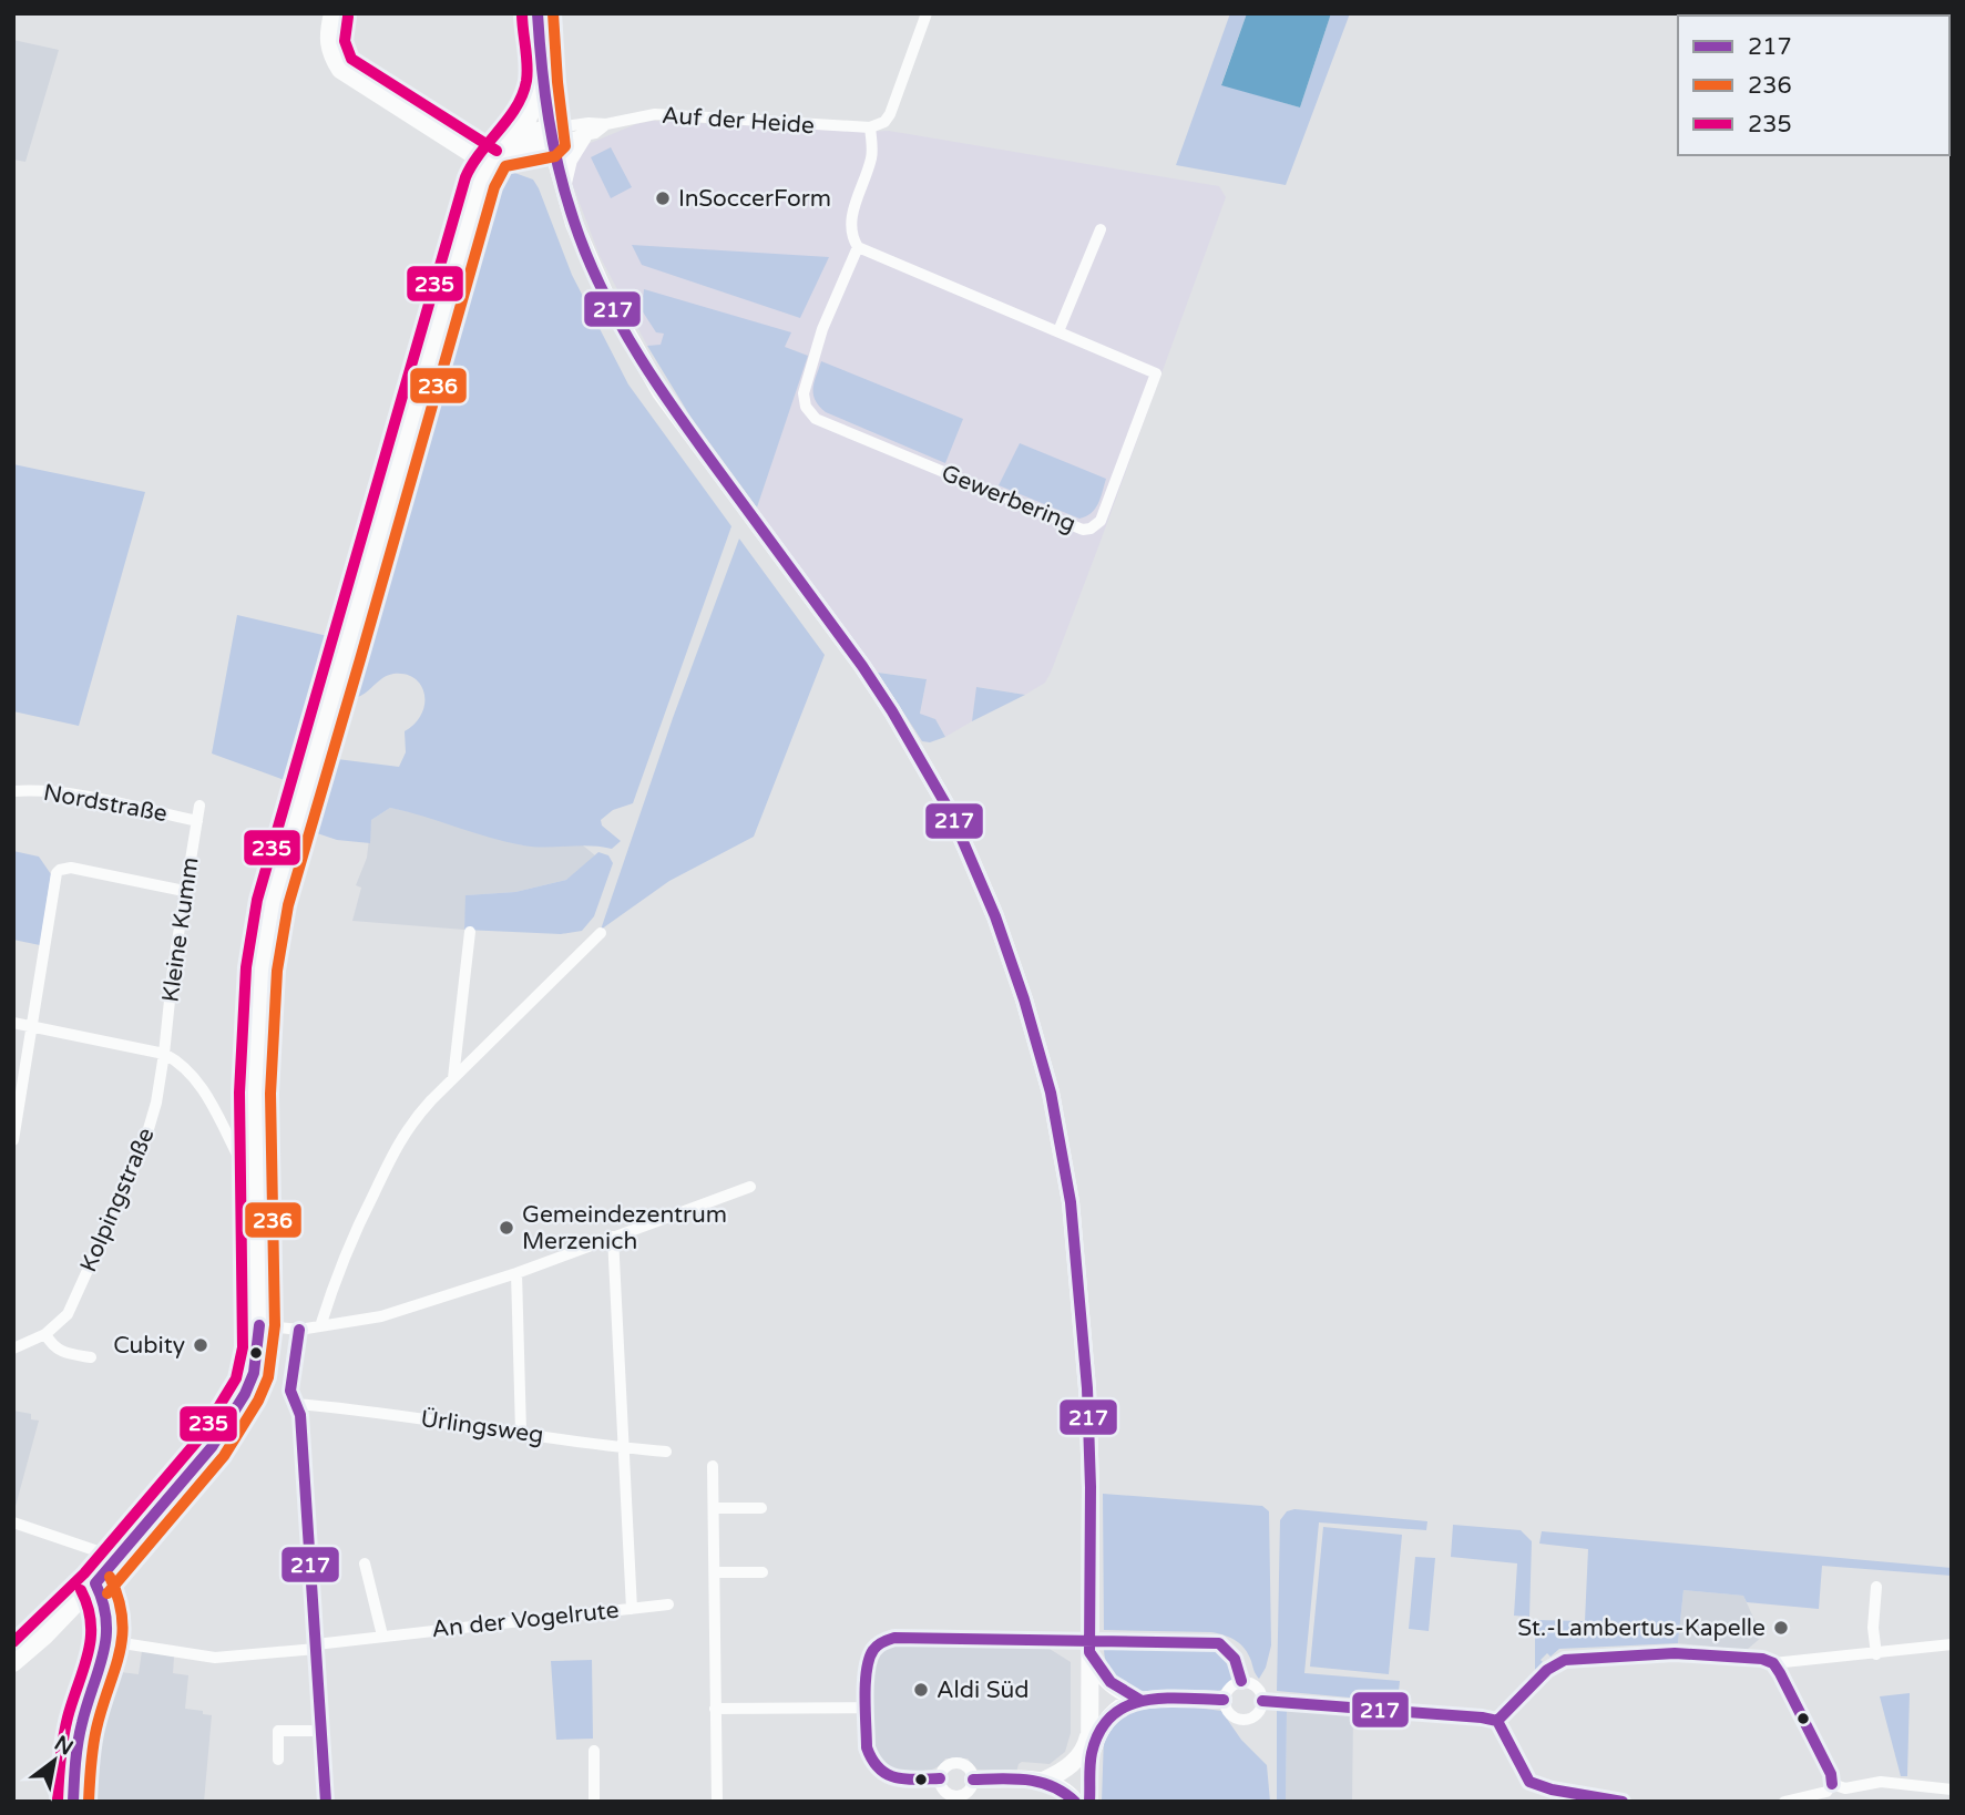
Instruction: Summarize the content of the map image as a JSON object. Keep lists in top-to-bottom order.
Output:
{
  "streets": {
    "street": [
      "Auf der Heide",
      "Gewerbering",
      "Nordstraße",
      "Kleine Kumm",
      "Kolpingstraße",
      "Ürlingsweg",
      "An der Vogelrute"
    ]
  },
  "crossings": [
    ["Nordstraße", "Kleine Kumm"],
    ["Kleine Kumm", "Kolpingstraße"]
  ],
  "places": [
    "InSoccerForm",
    "Gemeindezentrum Merzenich",
    "Cubity",
    "St.-Lambertus-Kapelle",
    "Aldi Süd"
  ],
  "lines": ["transit line 217", "transit line 236", "transit line 235"],
  "legend": ["217", "236", "235"],
  "north": "top right"
}
